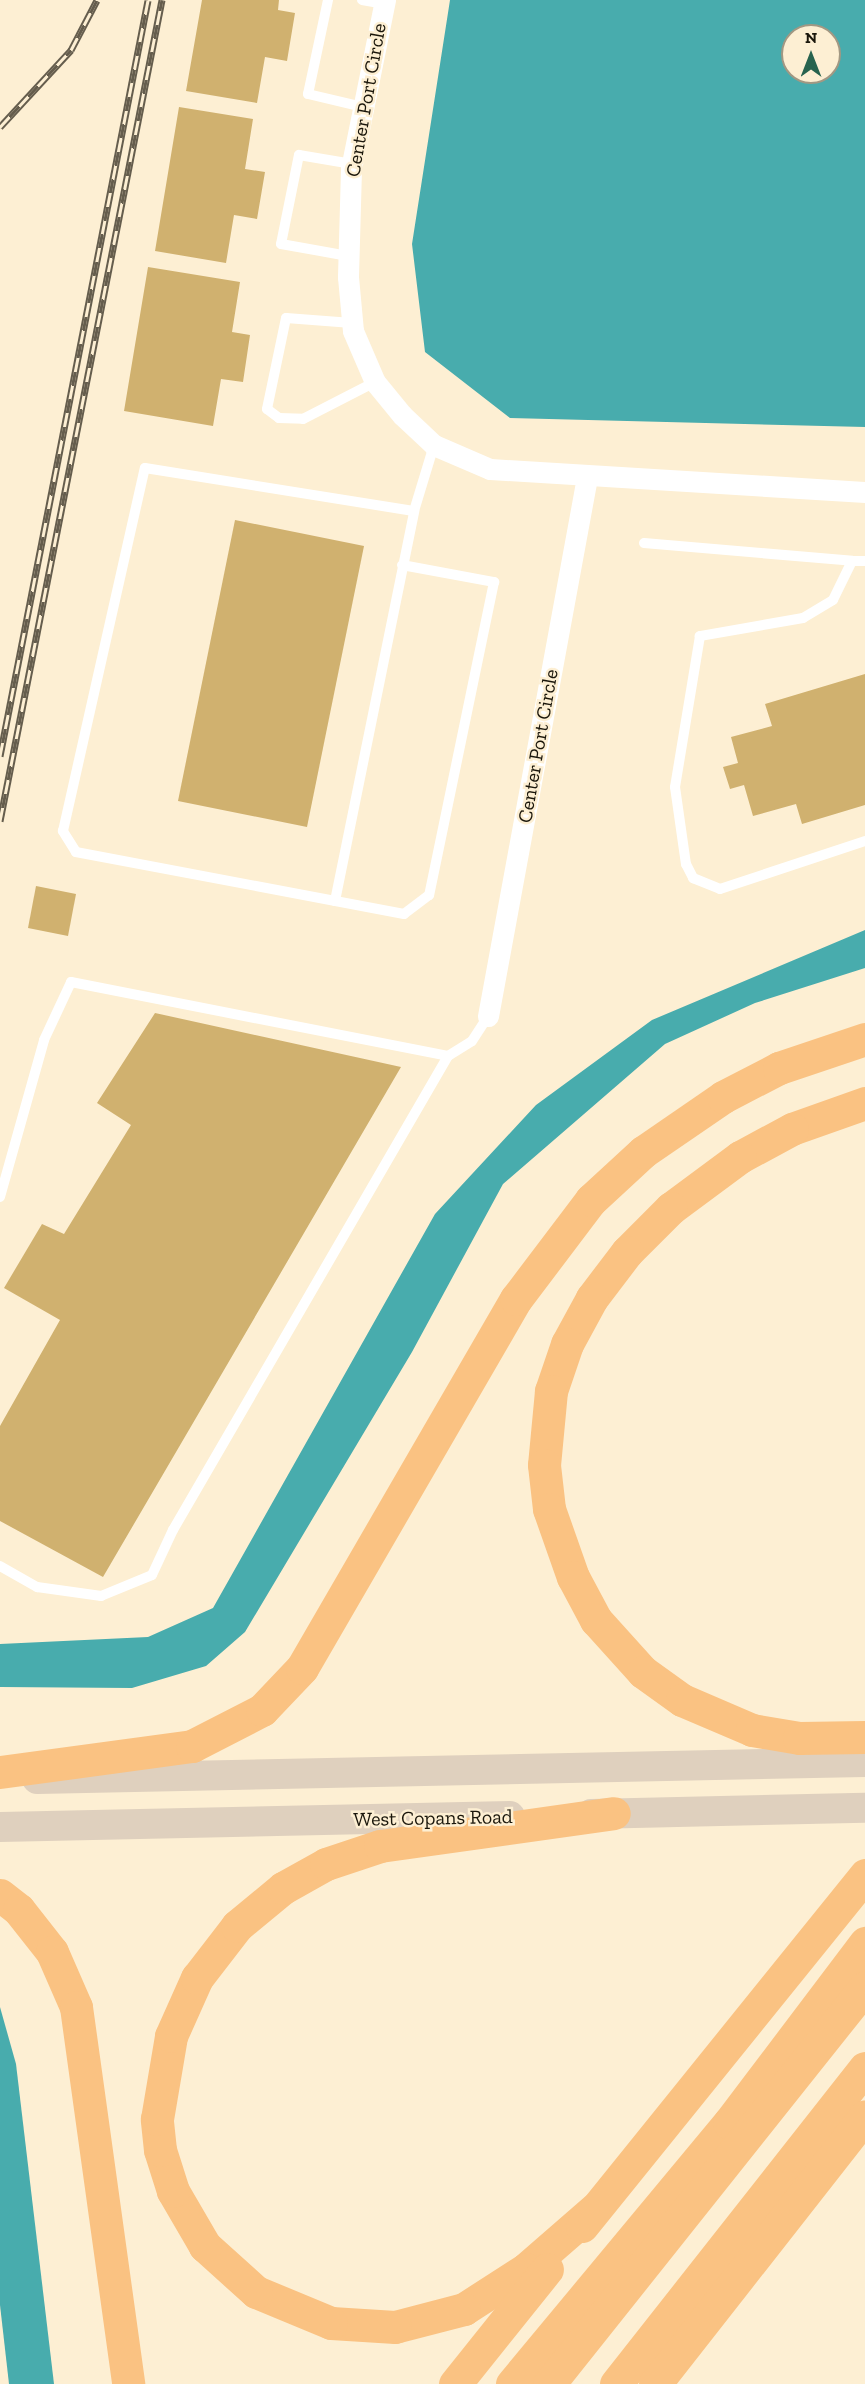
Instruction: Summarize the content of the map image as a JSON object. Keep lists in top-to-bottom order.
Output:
{
  "streets": {
    "main road": ["West Copans Road"],
    "street": ["Center Port Circle"]
  },
  "north": "top"
}
